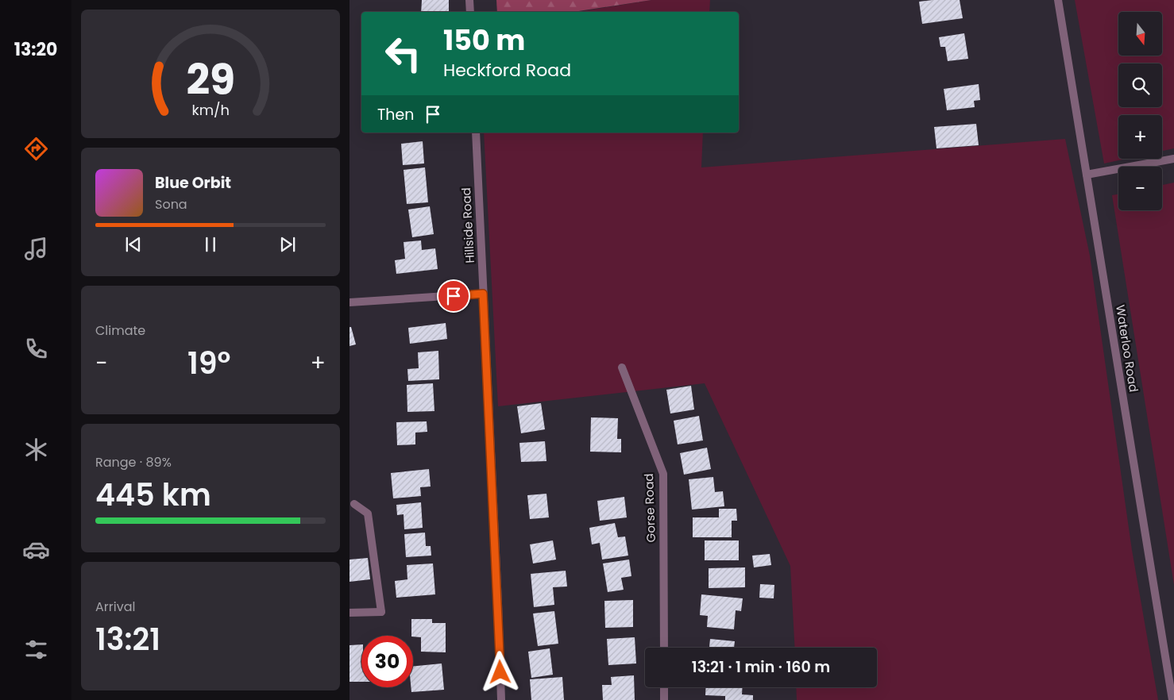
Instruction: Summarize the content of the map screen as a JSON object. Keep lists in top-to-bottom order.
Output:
{
  "streets": {
    "street": ["Hillside Road", "Waterloo Road", "Gorse Road"]
  },
  "north": "bottom",
  "page": {
    "tabs": "13:20",
    "map_buttons": ["+", "−"],
    "turn": ["150 m", "Heckford Road"],
    "then": "Then",
    "song": ["Blue Orbit", "Sona"],
    "tile": [
      "Climate",
      ["Range · 89%", "445 km"],
      ["Arrival", "13:21"]
    ],
    "heat": ["−", "19°", "+"],
    "limit": "30",
    "trip": "13:21 · 1 min · 160 m",
    "gauge": ["29", "km/h"]
  }
}
